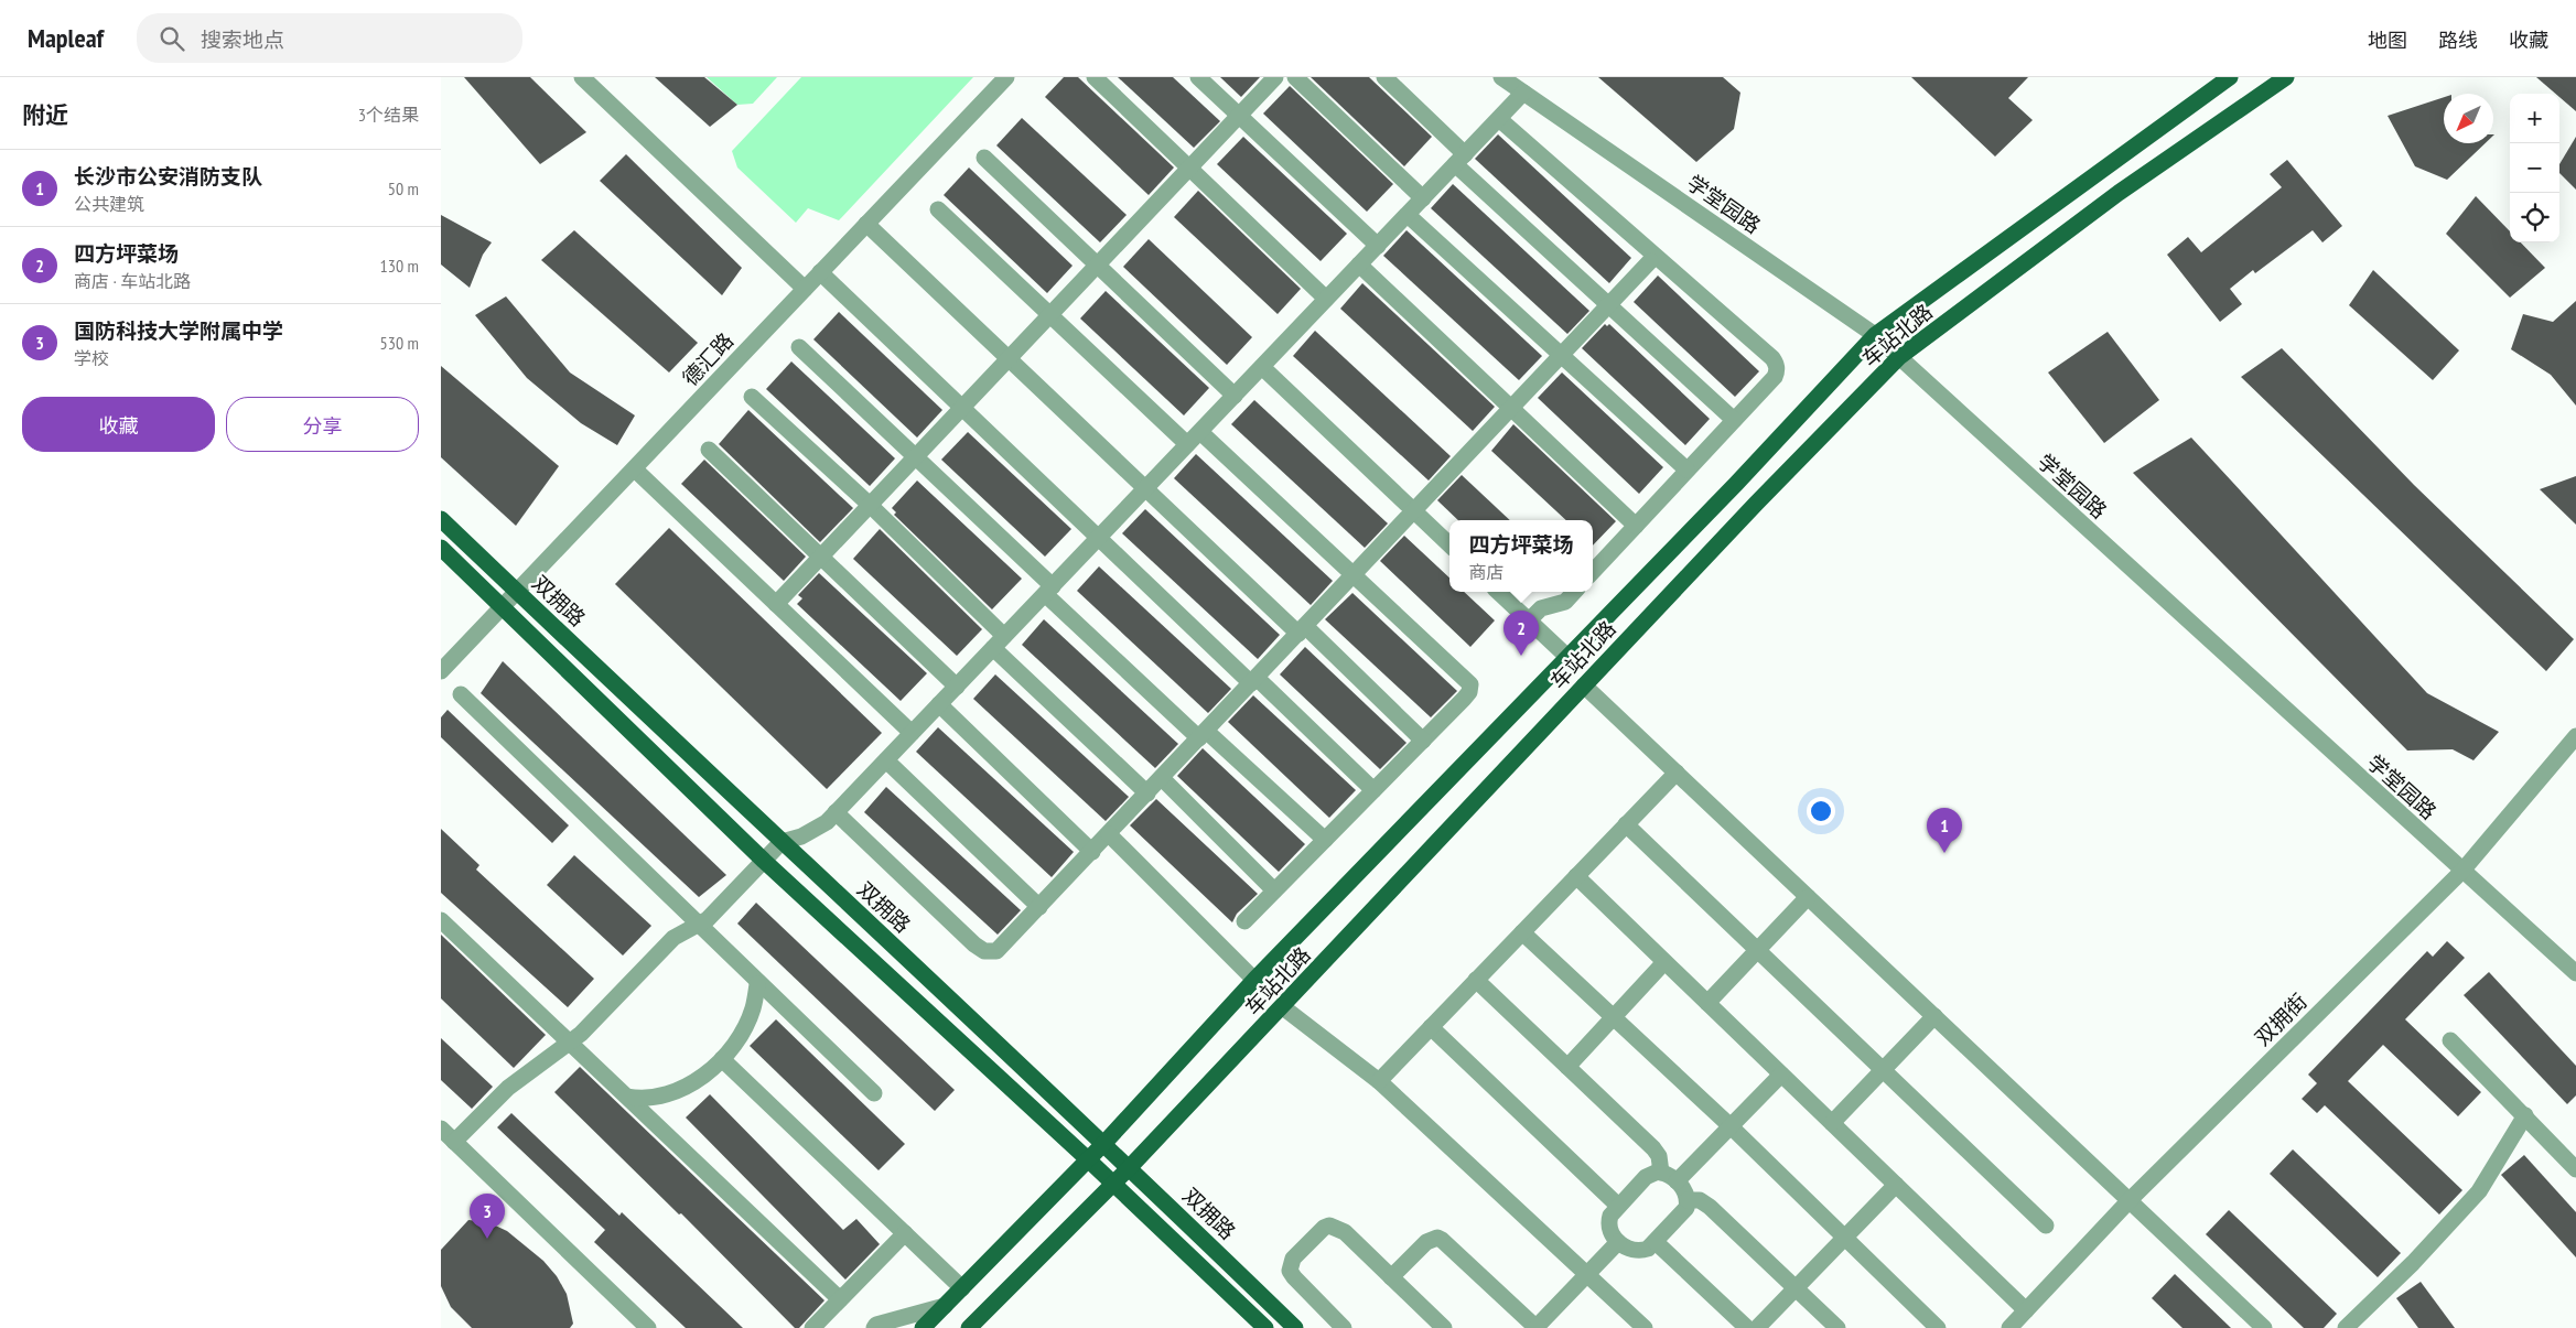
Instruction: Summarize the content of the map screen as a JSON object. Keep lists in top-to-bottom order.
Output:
{
  "streets": {
    "main road": ["车站北路", "双拥路"],
    "street": ["学堂园路", "德汇路", "双拥街"]
  },
  "crossings": [
    ["学堂园路", "车站北路"],
    ["学堂园路", "双拥街"],
    ["车站北路", "双拥路"],
    ["德汇路", "双拥路"]
  ],
  "north": "bottom left",
  "page": {
    "header": "Mapleaf",
    "search": "搜索地点",
    "nav": ["地图", "路线", "收藏"],
    "heading": ["附近", "3个结果"],
    "map_buttons": ["+", "−"],
    "list": [
      {
        "mark": "1",
        "name": "长沙市公安消防支队",
        "note": "公共建筑",
        "value": "50 m"
      },
      {
        "mark": "2",
        "name": "四方坪菜场",
        "note": "商店 · 车站北路",
        "value": "130 m"
      },
      {
        "mark": "3",
        "name": "国防科技大学附属中学",
        "note": "学校",
        "value": "530 m"
      }
    ],
    "buttons": ["收藏", "分享"],
    "popup": ["四方坪菜场", "商店"],
    "pins": ["2", "1", "3"]
  }
}
